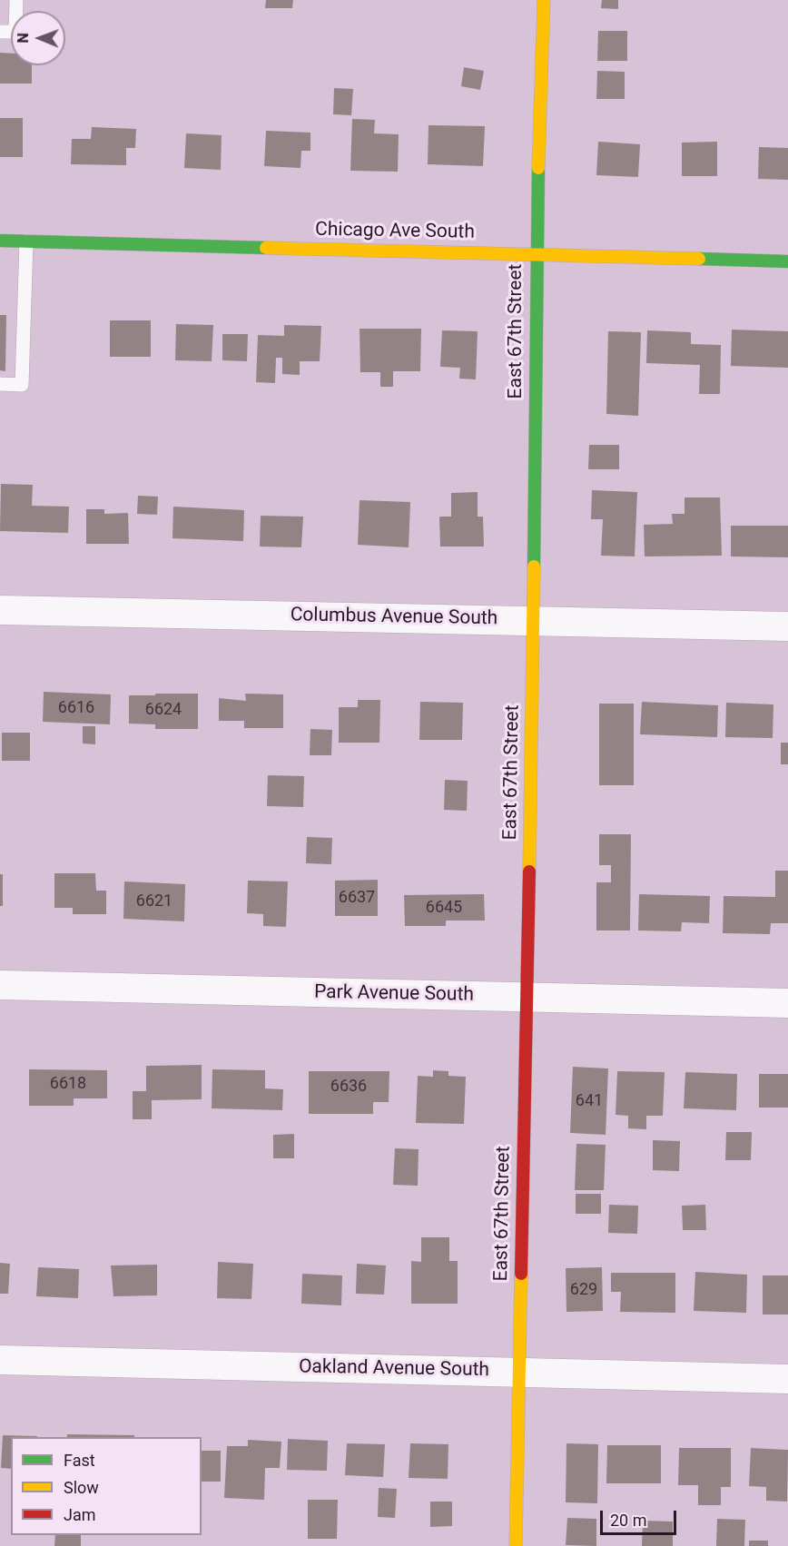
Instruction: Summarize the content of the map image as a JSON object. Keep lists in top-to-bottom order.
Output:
{
  "streets": {
    "street": [
      "Chicago Ave South",
      "East 67th Street",
      "Columbus Avenue South",
      "Park Avenue South",
      "Oakland Avenue South"
    ]
  },
  "crossings": [
    ["Chicago Ave South", "East 67th Street"],
    ["East 67th Street", "Columbus Avenue South"],
    ["East 67th Street", "Park Avenue South"],
    ["East 67th Street", "Oakland Avenue South"]
  ],
  "house_numbers": [
    "6616",
    "6624",
    "6637",
    "6621",
    "6645",
    "6618",
    "6636",
    "641",
    "629"
  ],
  "legend": ["Fast", "Slow", "Jam"],
  "scale_bar": "20 m",
  "north": "left"
}
